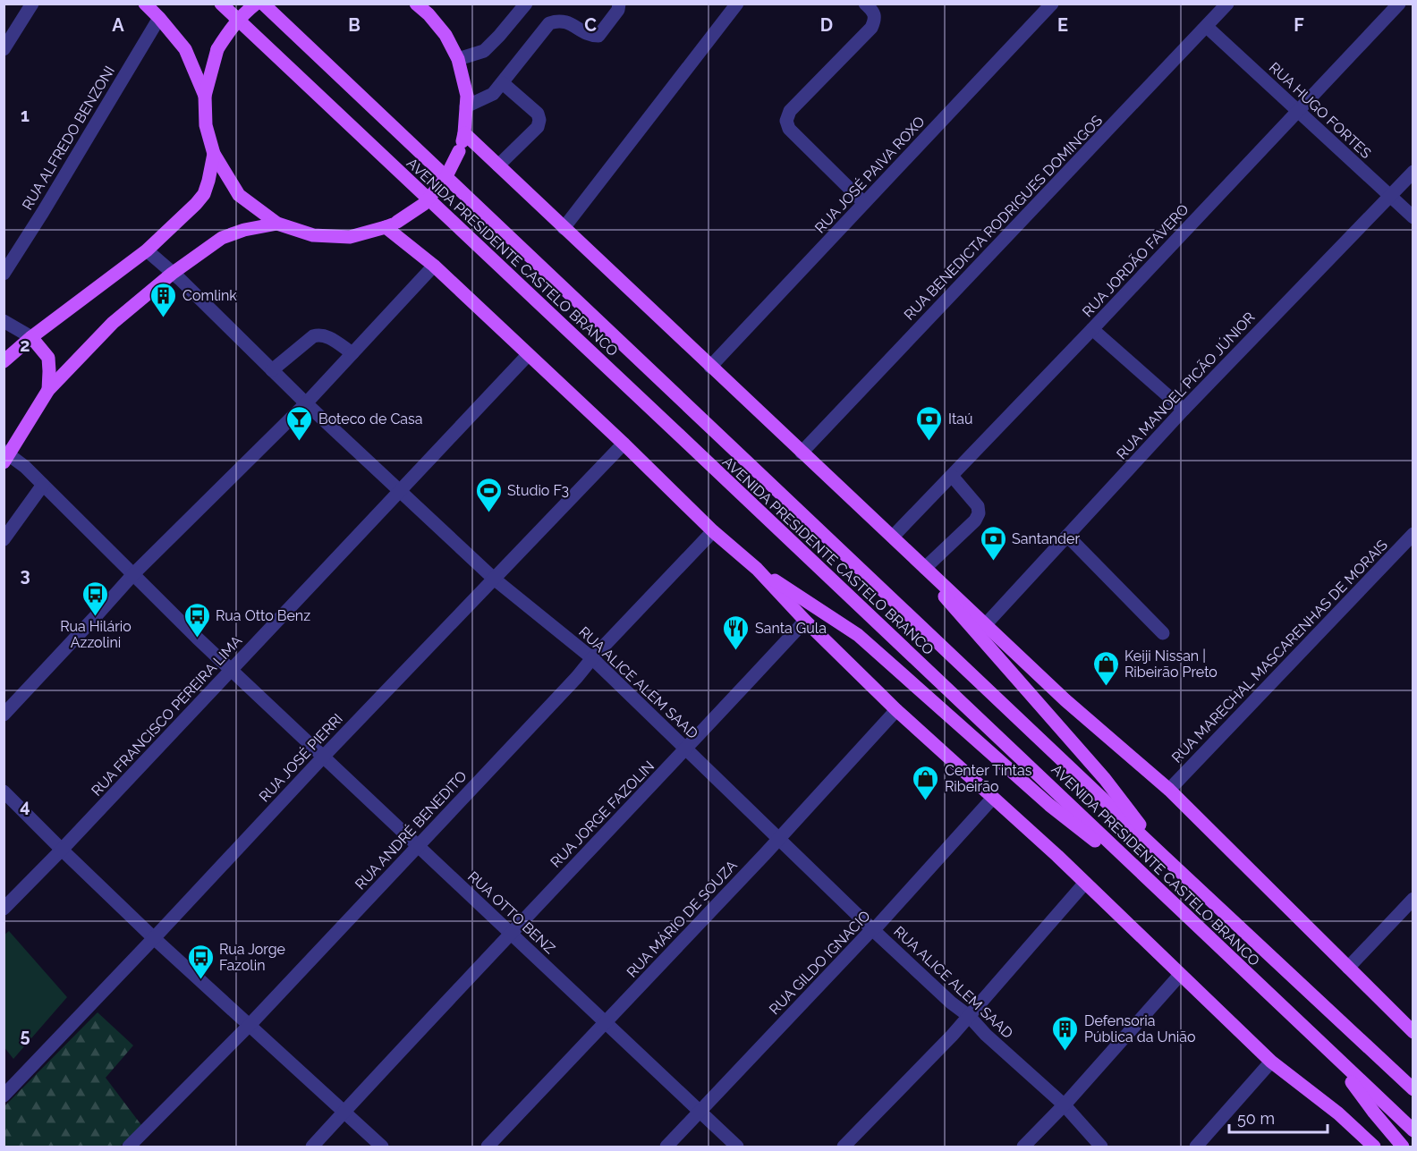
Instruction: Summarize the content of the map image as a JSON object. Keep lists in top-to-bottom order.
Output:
{
  "streets": {
    "main road": ["AVENIDA PRESIDENTE CASTELO BRANCO"],
    "street": [
      "RUA HUGO FORTES",
      "RUA ALFREDO BENZONI",
      "RUA JOSÉ PAIVA ROXO",
      "RUA BENEDICTA RODRIGUES DOMINGOS",
      "RUA JORDÃO FAVERO",
      "RUA MANOEL PICÃO JÚNIOR",
      "RUA MARECHAL MASCARENHAS DE MORAIS",
      "RUA ALICE ALEM SAAD",
      "RUA FRANCISCO PEREIRA LIMA",
      "RUA JOSÉ PIERRI",
      "RUA JORGE FAZOLIN",
      "RUA ANDRÉ BENEDITO",
      "RUA OTTO BENZ",
      "RUA MÁRIO DE SOUZA",
      "RUA GILDO IGNACIO"
    ]
  },
  "crossings": [
    ["RUA HUGO FORTES", "RUA BENEDICTA RODRIGUES DOMINGOS"],
    ["RUA HUGO FORTES", "RUA JORDÃO FAVERO"],
    ["RUA HUGO FORTES", "RUA MANOEL PICÃO JÚNIOR"],
    ["RUA ALICE ALEM SAAD", "RUA FRANCISCO PEREIRA LIMA"],
    ["RUA ALICE ALEM SAAD", "RUA JOSÉ PIERRI"],
    ["RUA ALICE ALEM SAAD", "RUA JORGE FAZOLIN"],
    ["RUA ALICE ALEM SAAD", "RUA ANDRÉ BENEDITO"],
    ["RUA ALICE ALEM SAAD", "RUA MÁRIO DE SOUZA"],
    ["RUA ALICE ALEM SAAD", "RUA GILDO IGNACIO"],
    ["RUA FRANCISCO PEREIRA LIMA", "RUA OTTO BENZ"],
    ["RUA JOSÉ PIERRI", "RUA OTTO BENZ"],
    ["RUA JORGE FAZOLIN", "RUA OTTO BENZ"],
    ["RUA ANDRÉ BENEDITO", "RUA OTTO BENZ"],
    ["RUA OTTO BENZ", "RUA MÁRIO DE SOUZA"],
    ["RUA OTTO BENZ", "RUA GILDO IGNACIO"]
  ],
  "places": {
    "building": ["Comlink", "Defensoria Pública da União"],
    "bar": ["Boteco de Casa"],
    "bank": ["Itaú", "Santander"],
    "sports": ["Studio F3"],
    "bus stop": ["Rua Hilário Azzolini", "Rua Otto Benz", "Rua Jorge Fazolin"],
    "restaurant": ["Santa Gula"],
    "shop": ["Keiji Nissan | Ribeirão Preto", "Center Tintas Ribeirão"]
  },
  "scale_bar": "50 m",
  "grid": {
    "columns": [
      "A",
      "B",
      "C",
      "D",
      "E",
      "F"
    ],
    "rows": [
      "1",
      "2",
      "3",
      "4",
      "5"
    ]
  }
}
